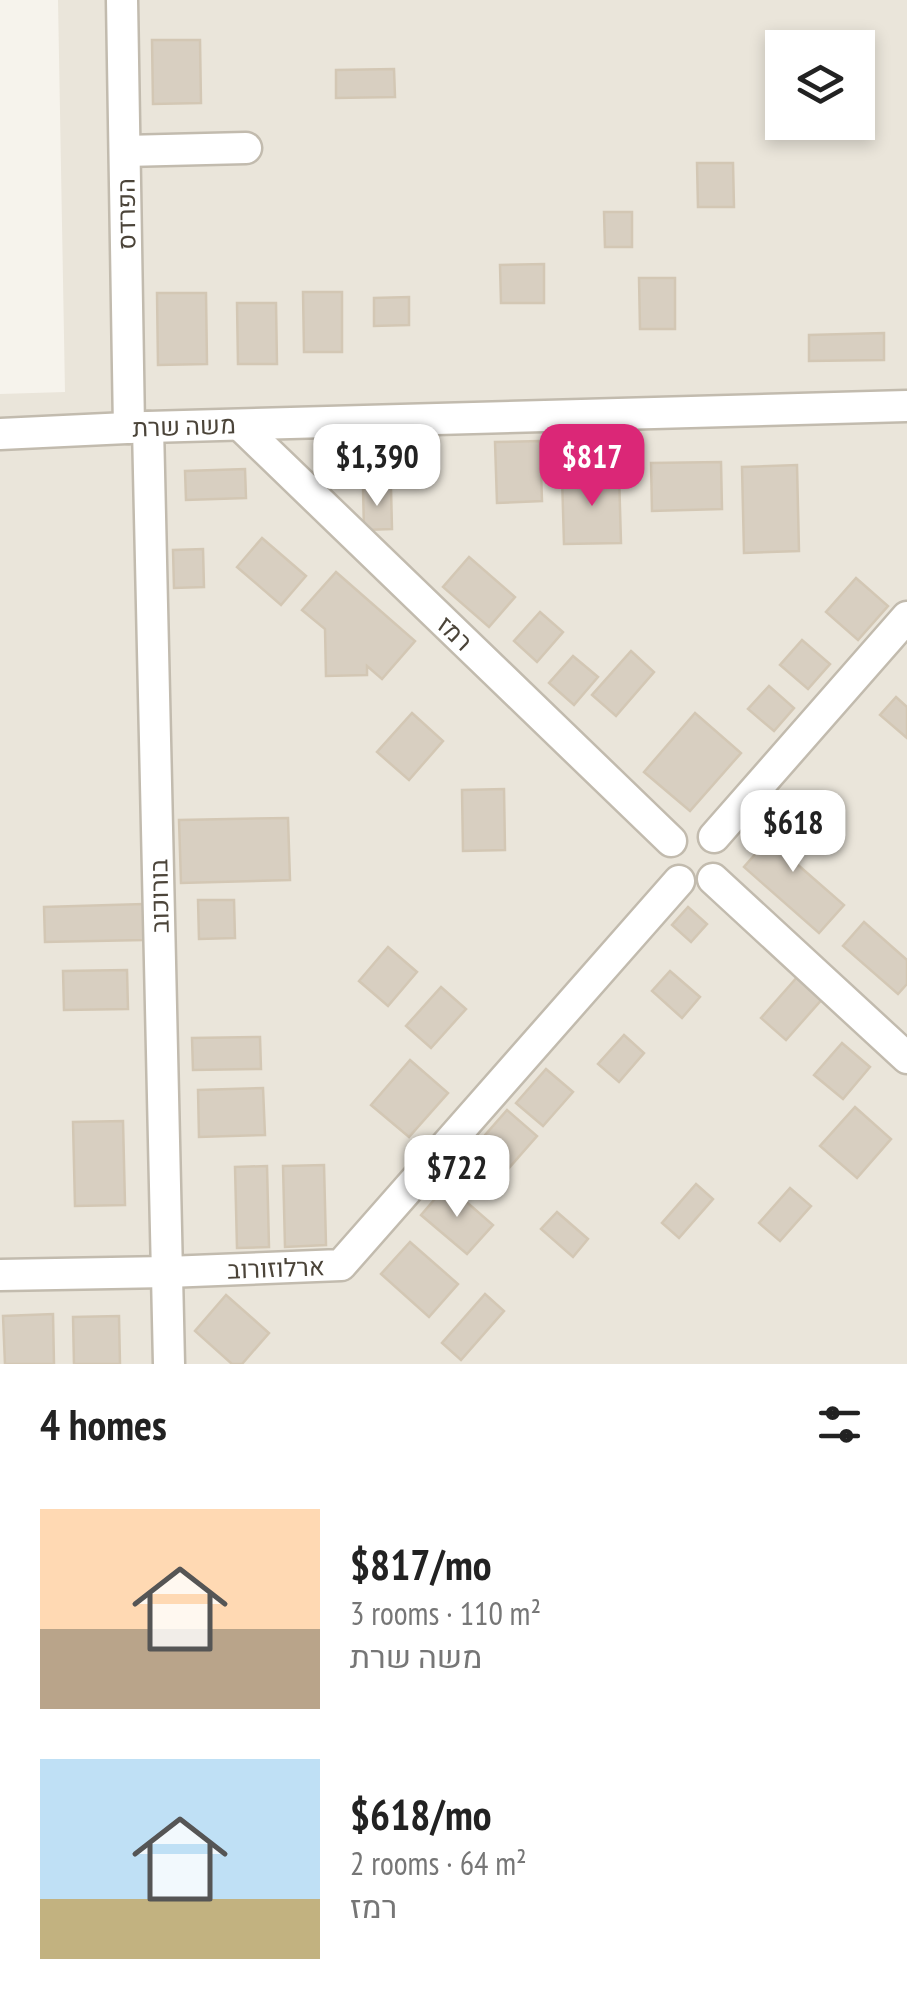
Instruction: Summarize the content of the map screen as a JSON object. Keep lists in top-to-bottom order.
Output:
{
  "streets": {
    "street": [
      "הפרדס",
      "משה שרת",
      "רמז",
      "בורוכוב",
      "ארלוזורוב"
    ]
  },
  "crossings": [
    ["הפרדס", "משה שרת"],
    ["הפרדס", "בורוכוב"],
    ["משה שרת", "רמז"],
    ["משה שרת", "בורוכוב"],
    ["רמז", "ארלוזורוב"],
    ["בורוכוב", "ארלוזורוב"]
  ],
  "page": {
    "price": [
      "$1,390",
      "$817",
      "$618",
      "$722"
    ],
    "heading": "4 homes",
    "list": [
      {
        "name": "$817/mo",
        "note": "3 rooms · 110 m² · משה שרת"
      },
      {
        "name": "$618/mo",
        "note": "2 rooms · 64 m² · רמז"
      }
    ]
  }
}
